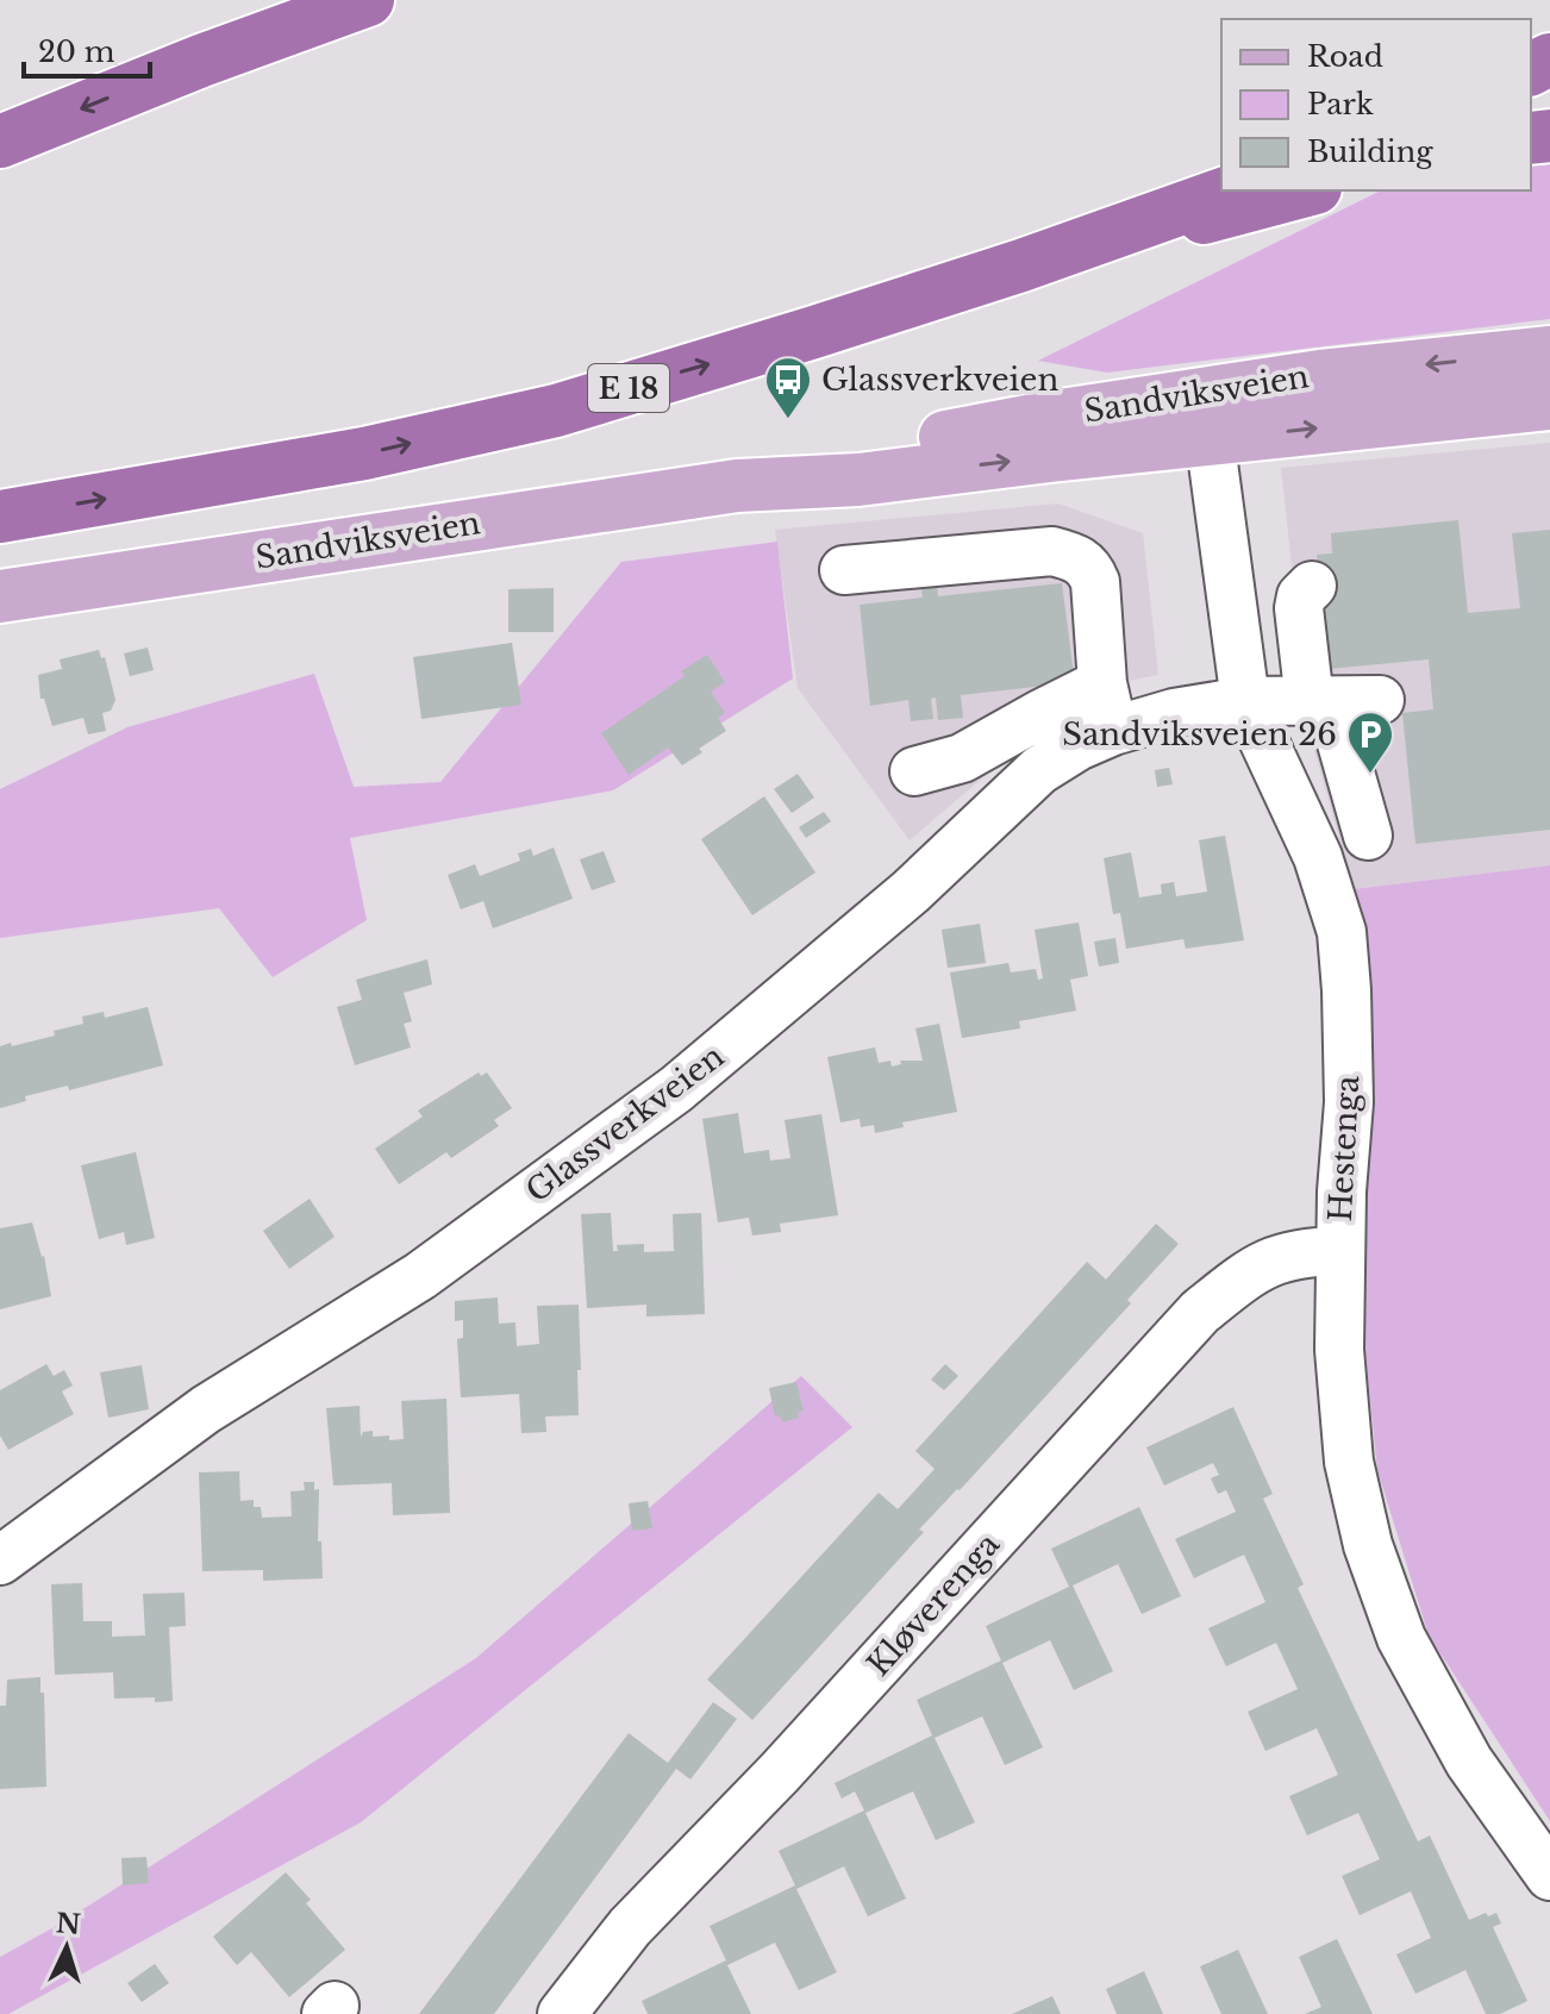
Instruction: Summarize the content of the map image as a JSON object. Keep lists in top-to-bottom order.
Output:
{
  "streets": {
    "highway": ["E 18"],
    "main road": ["Sandviksveien"],
    "street": ["Glassverkveien", "Hestenga", "Kløverenga"]
  },
  "crossings": [
    ["Sandviksveien", "Hestenga"],
    ["Glassverkveien", "Hestenga"],
    ["Hestenga", "Kløverenga"]
  ],
  "places": {
    "bus stop": ["Glassverkveien"],
    "parking": ["Sandviksveien 26"]
  },
  "legend": ["Road", "Park", "Building"],
  "scale_bar": "20 m",
  "north": "top"
}
